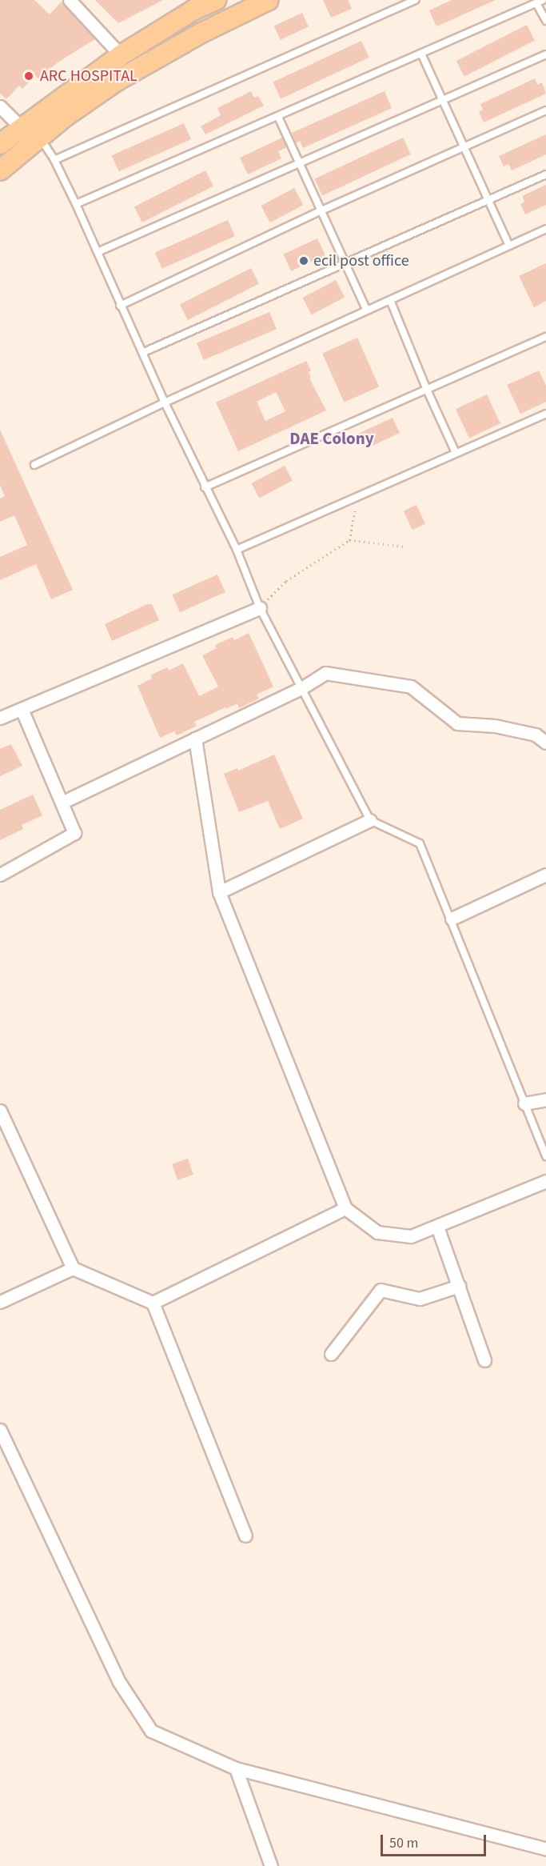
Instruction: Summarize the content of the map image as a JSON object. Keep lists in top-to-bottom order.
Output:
{
  "districts": ["DAE Colony"],
  "places": ["ARC HOSPITAL", "ecil post office"],
  "scale_bar": "50 m"
}
